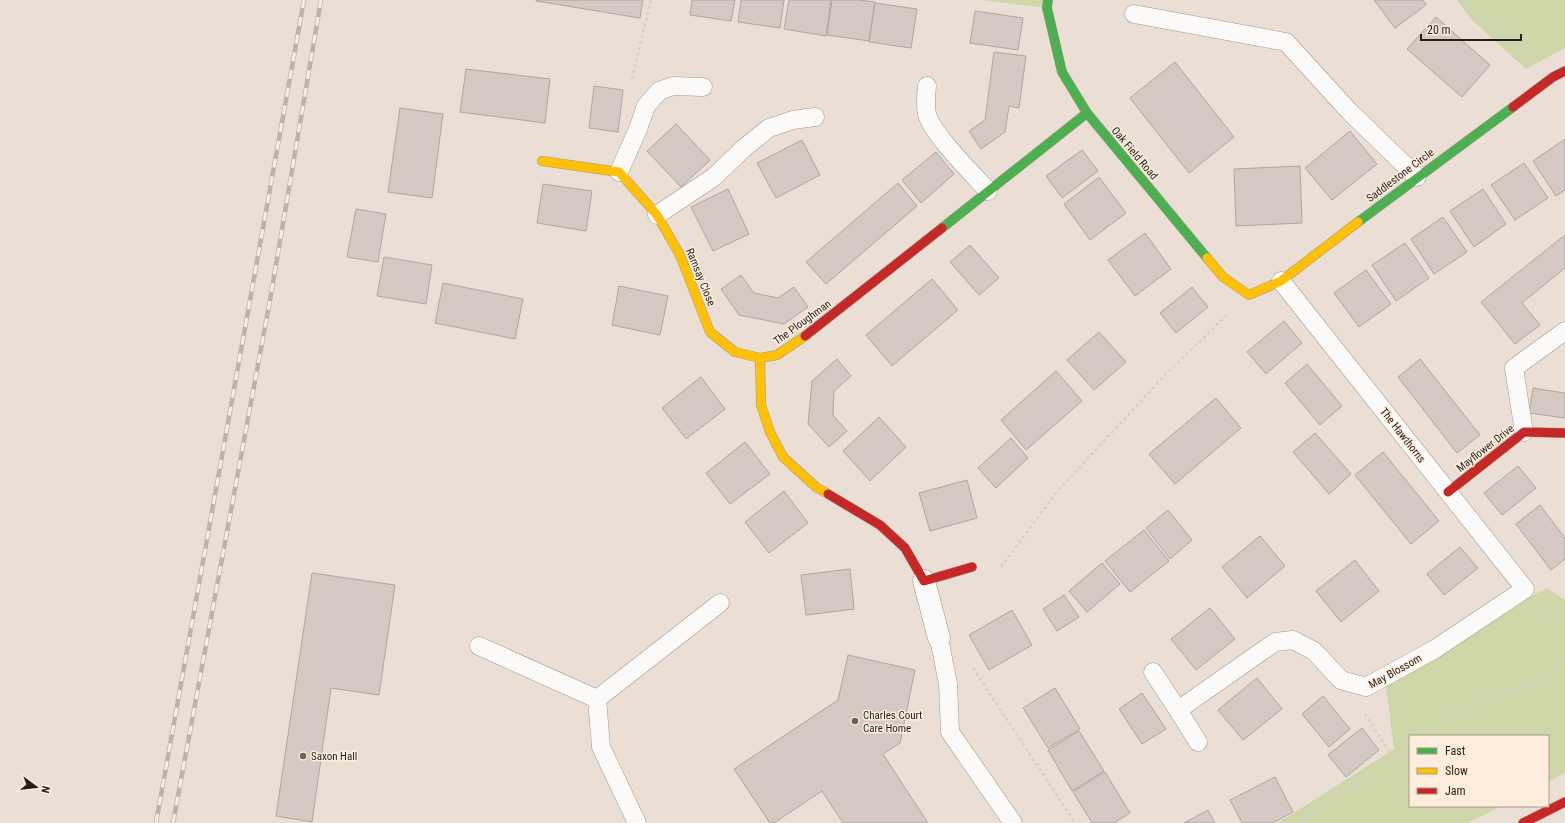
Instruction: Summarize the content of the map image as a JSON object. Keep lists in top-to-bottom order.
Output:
{
  "streets": {
    "street": [
      "Oak Field Road",
      "Saddlestone Circle",
      "Ramsay Close",
      "The Ploughman",
      "Mayflower Drive"
    ],
    "lane": ["The Hawthorns", "May Blossom"]
  },
  "crossings": [
    ["Oak Field Road", "Saddlestone Circle"],
    ["Oak Field Road", "The Ploughman"],
    ["Saddlestone Circle", "The Hawthorns"],
    ["Ramsay Close", "The Ploughman"],
    ["The Hawthorns", "Mayflower Drive"],
    ["The Hawthorns", "May Blossom"]
  ],
  "places": ["Charles Court Care Home", "Saxon Hall"],
  "legend": ["Fast", "Slow", "Jam"],
  "scale_bar": "20 m",
  "north": "right"
}
